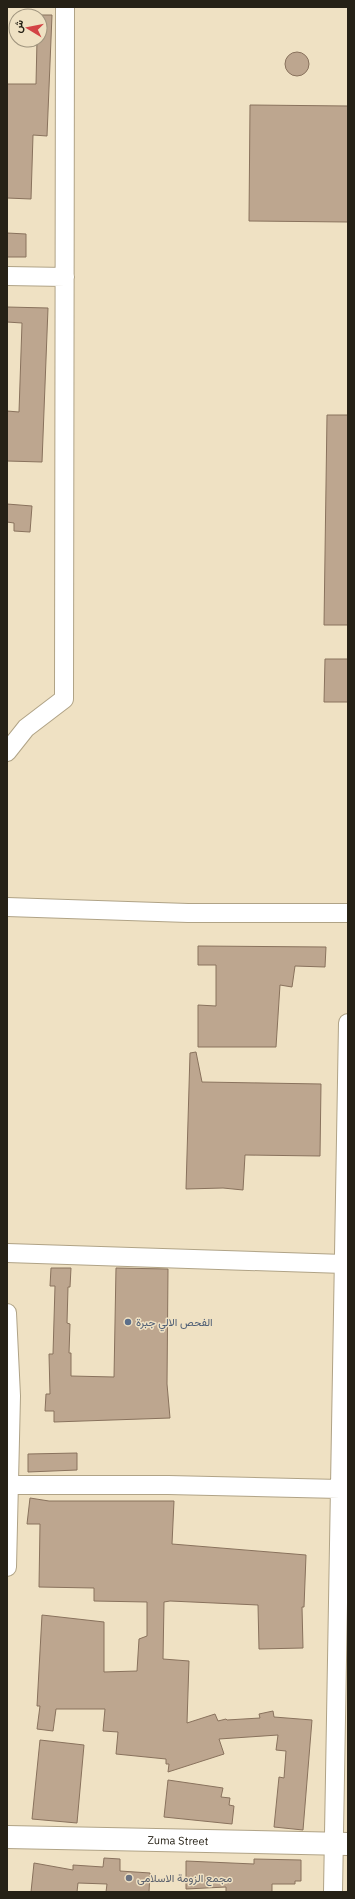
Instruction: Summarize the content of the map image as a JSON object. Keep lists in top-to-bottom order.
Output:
{
  "streets": {
    "street": ["Zuma Street"]
  },
  "places": ["الفحص الالي جبرة", "مجمع الزومة الاسلامى"],
  "north": "left"
}
